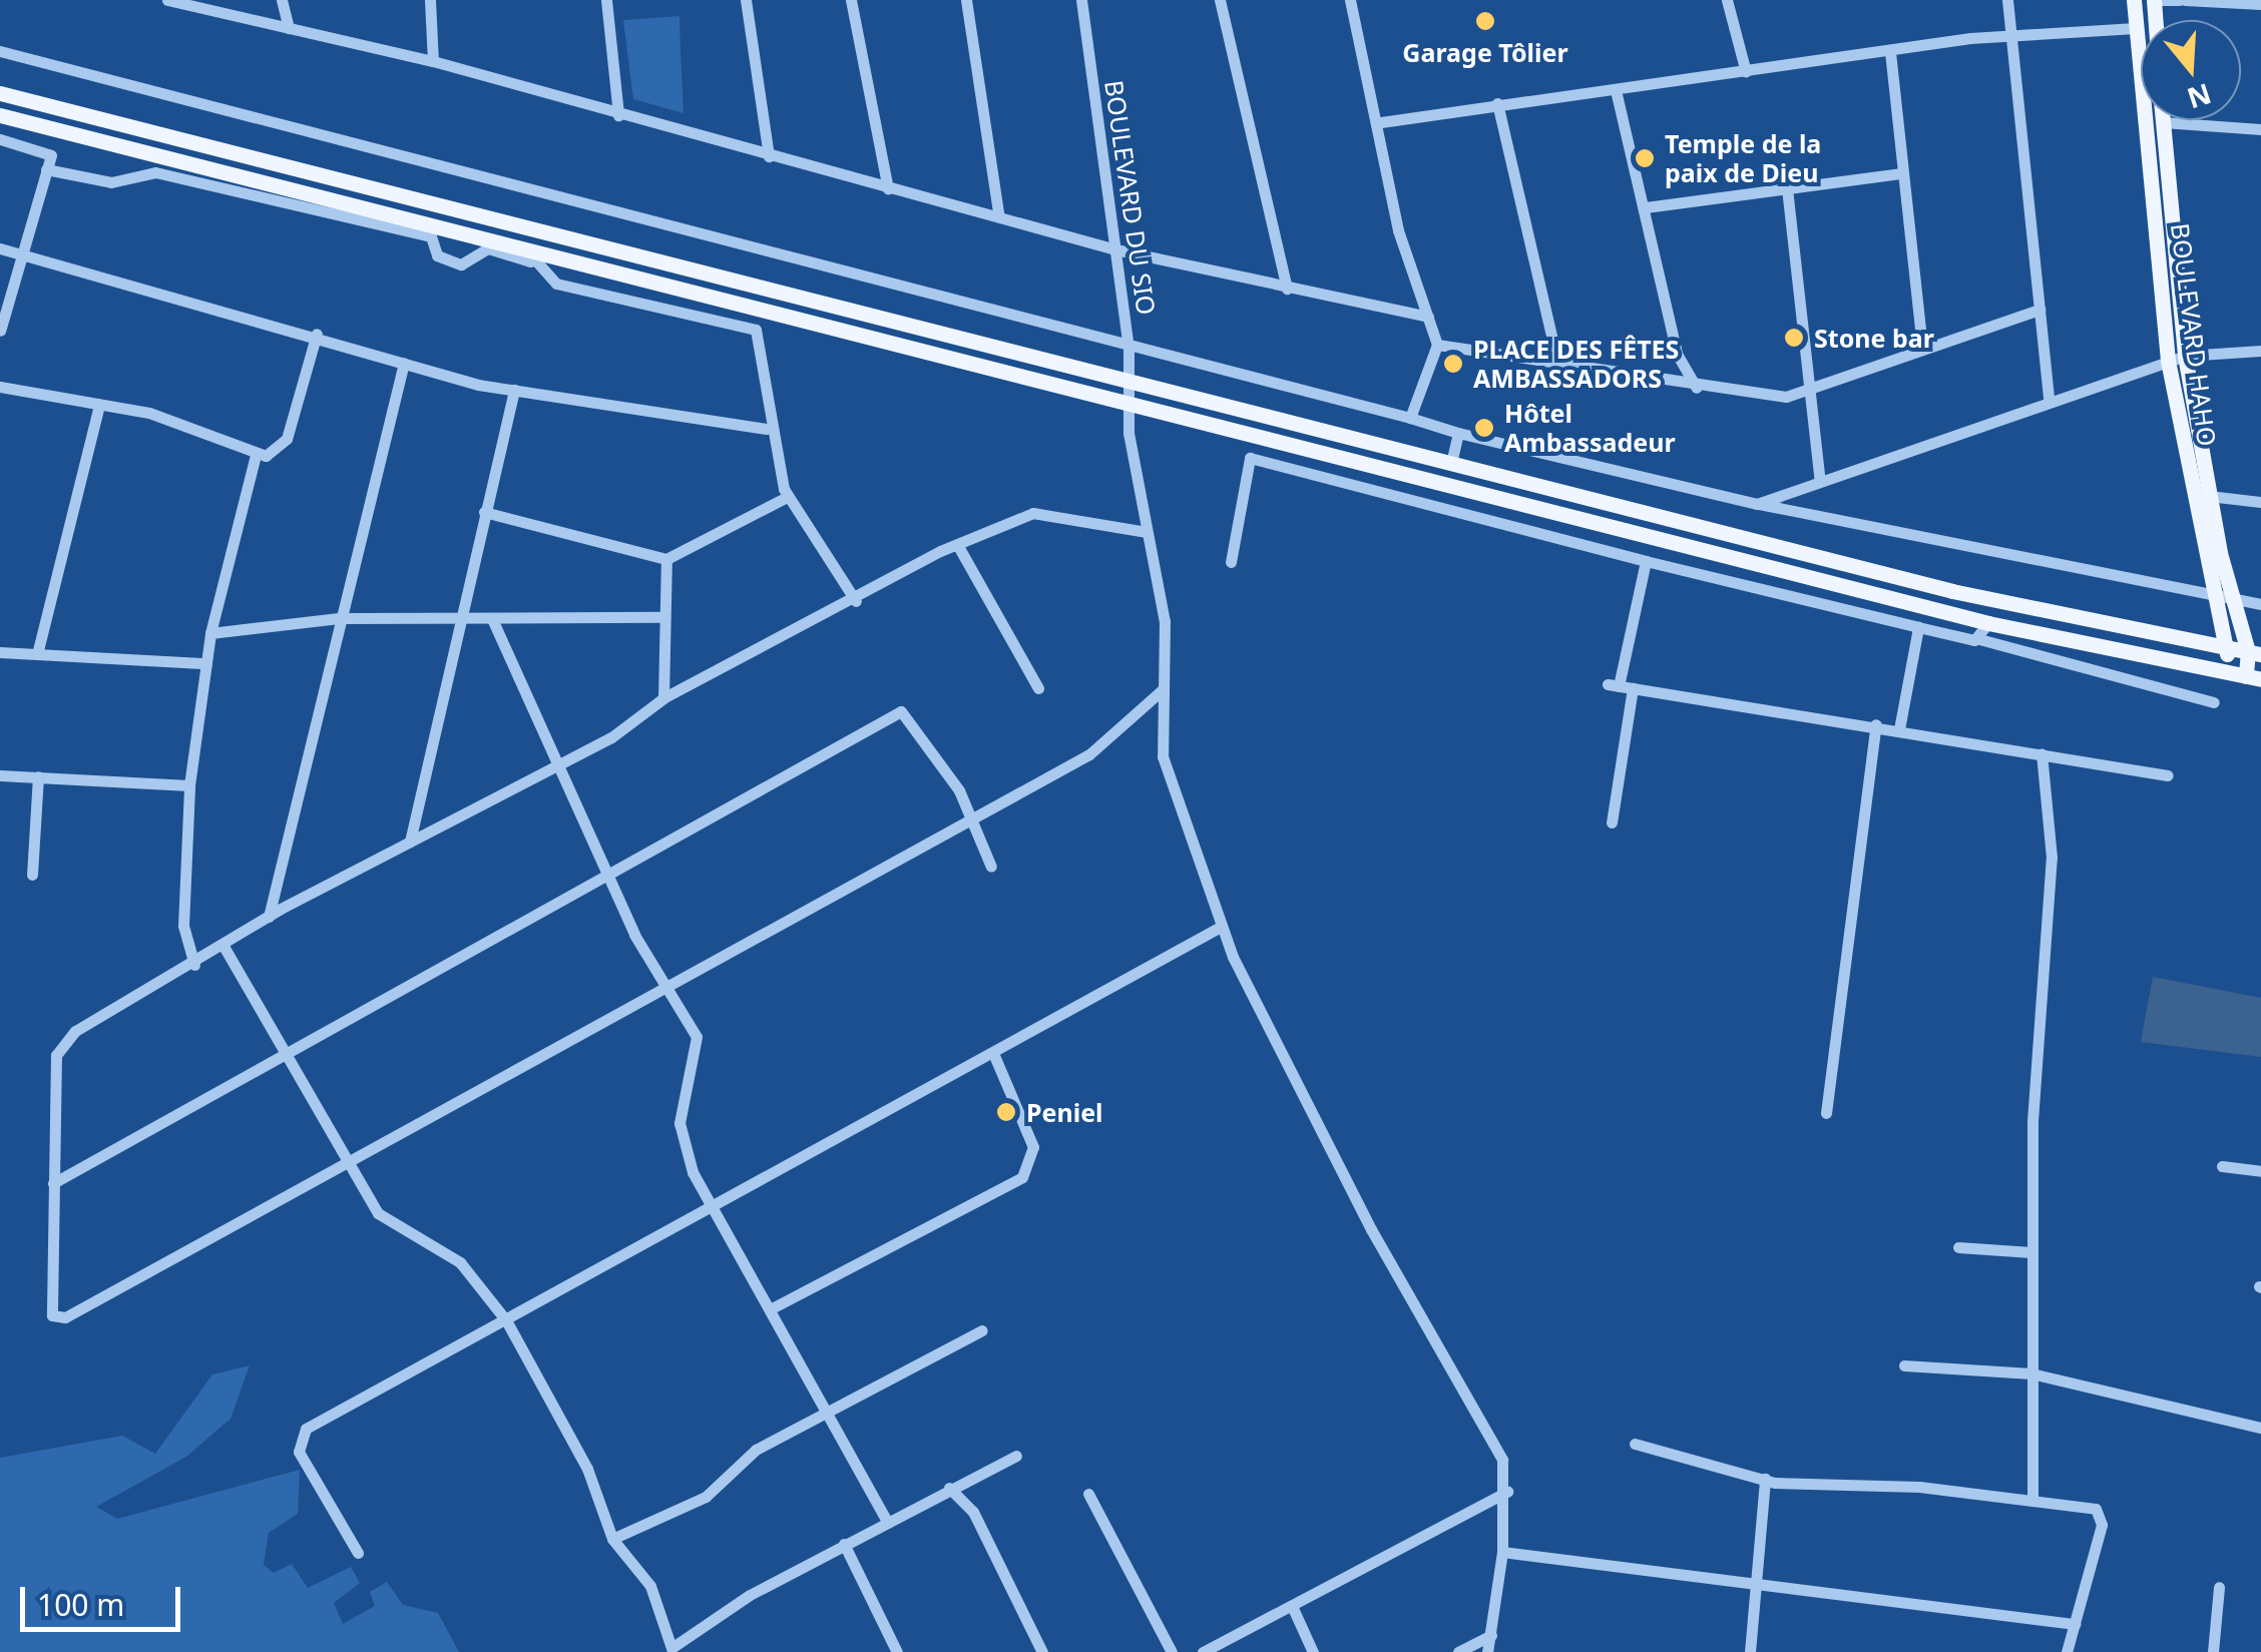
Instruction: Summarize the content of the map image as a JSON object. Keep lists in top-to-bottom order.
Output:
{
  "streets": {
    "main road": ["BOULEVARD HAHO"],
    "street": ["BOULEVARD DU SIO"]
  },
  "places": [
    "Garage Tôlier",
    "Temple de la paix de Dieu",
    "Stone bar",
    "PLACE DES FÊTES AMBASSADORS",
    "Hôtel Ambassadeur",
    "Peniel"
  ],
  "scale_bar": "100 m",
  "north": "bottom"
}
